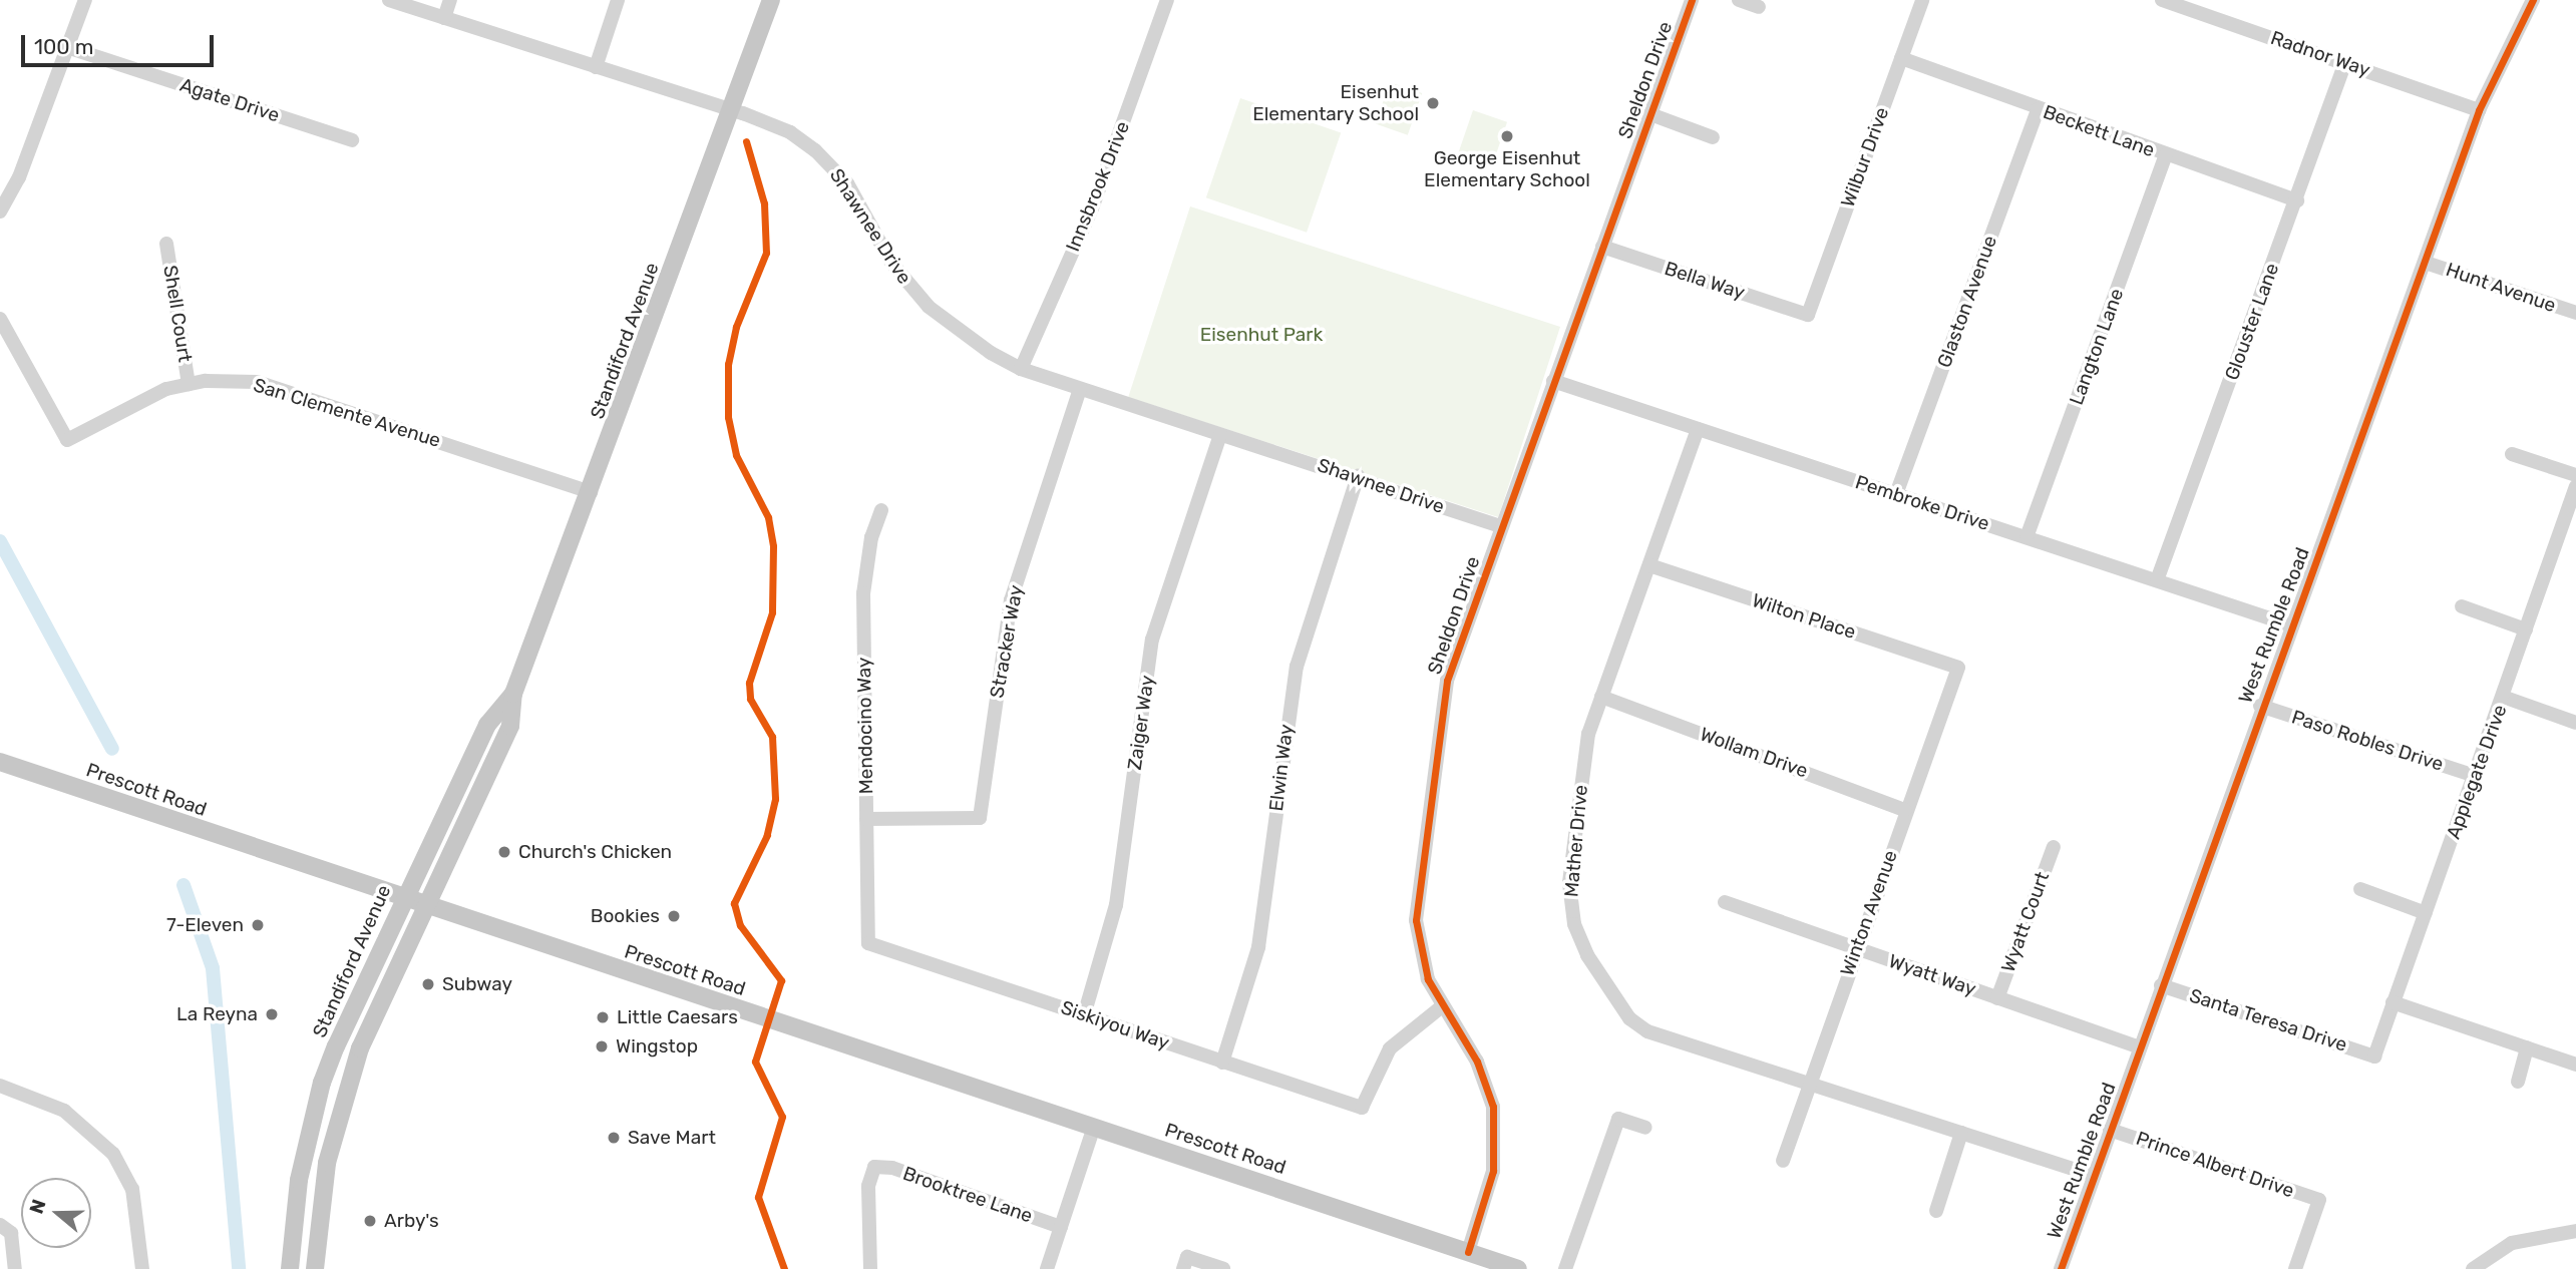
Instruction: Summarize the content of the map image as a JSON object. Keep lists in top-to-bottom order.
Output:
{
  "streets": {
    "main road": ["Standiford Avenue", "Prescott Road"],
    "street": [
      "Radnor Way",
      "Sheldon Drive",
      "Agate Drive",
      "Beckett Lane",
      "Wilbur Drive",
      "Innsbrook Drive",
      "Shawnee Drive",
      "Bella Way",
      "Hunt Avenue",
      "Glaston Avenue",
      "Shell Court",
      "Glouster Lane",
      "Langton Lane",
      "San Clemente Avenue",
      "Pembroke Drive",
      "Wilton Place",
      "West Rumble Road",
      "Stracker Way",
      "Zaiger Way",
      "Mendocino Way",
      "Paso Robles Drive",
      "Wollam Drive",
      "Elwin Way",
      "Applegate Drive",
      "Mather Drive",
      "Winton Avenue",
      "Wyatt Court",
      "Wyatt Way",
      "Santa Teresa Drive",
      "Siskiyou Way",
      "Prince Albert Drive",
      "Brooktree Lane"
    ]
  },
  "crossings": [
    ["Radnor Way", "Glouster Lane"],
    ["Radnor Way", "West Rumble Road"],
    ["Sheldon Drive", "Shawnee Drive"],
    ["Sheldon Drive", "Bella Way"],
    ["Sheldon Drive", "Pembroke Drive"],
    ["Sheldon Drive", "Prescott Road"],
    ["Sheldon Drive", "Siskiyou Way"],
    ["Beckett Lane", "Wilbur Drive"],
    ["Beckett Lane", "Glaston Avenue"],
    ["Beckett Lane", "Glouster Lane"],
    ["Beckett Lane", "Langton Lane"],
    ["Wilbur Drive", "Bella Way"],
    ["Innsbrook Drive", "Shawnee Drive"],
    ["Shawnee Drive", "Standiford Avenue"],
    ["Shawnee Drive", "Stracker Way"],
    ["Shawnee Drive", "Zaiger Way"],
    ["Shawnee Drive", "Elwin Way"],
    ["Hunt Avenue", "West Rumble Road"],
    ["Glaston Avenue", "Pembroke Drive"],
    ["Shell Court", "San Clemente Avenue"],
    ["Glouster Lane", "Pembroke Drive"],
    ["Standiford Avenue", "San Clemente Avenue"],
    ["Standiford Avenue", "Prescott Road"],
    ["Langton Lane", "Pembroke Drive"],
    ["Pembroke Drive", "West Rumble Road"],
    ["Pembroke Drive", "Mather Drive"],
    ["Wilton Place", "Mather Drive"],
    ["Wilton Place", "Winton Avenue"],
    ["West Rumble Road", "Paso Robles Drive"],
    ["West Rumble Road", "Mather Drive"],
    ["West Rumble Road", "Wyatt Way"],
    ["West Rumble Road", "Santa Teresa Drive"],
    ["West Rumble Road", "Prince Albert Drive"],
    ["Stracker Way", "Mendocino Way"],
    ["Zaiger Way", "Siskiyou Way"],
    ["Mendocino Way", "Siskiyou Way"],
    ["Paso Robles Drive", "Applegate Drive"],
    ["Wollam Drive", "Mather Drive"],
    ["Wollam Drive", "Winton Avenue"],
    ["Elwin Way", "Siskiyou Way"],
    ["Applegate Drive", "Santa Teresa Drive"],
    ["Mather Drive", "Winton Avenue"],
    ["Winton Avenue", "Wyatt Way"],
    ["Wyatt Court", "Wyatt Way"]
  ],
  "parks": ["Eisenhut Park"],
  "places": [
    "Eisenhut Elementary School",
    "George Eisenhut Elementary School",
    "Church's Chicken",
    "Bookies",
    "7-Eleven",
    "Subway",
    "La Reyna",
    "Little Caesars",
    "Wingstop",
    "Save Mart",
    "Arby's"
  ],
  "scale_bar": "100 m",
  "north": "left"
}
